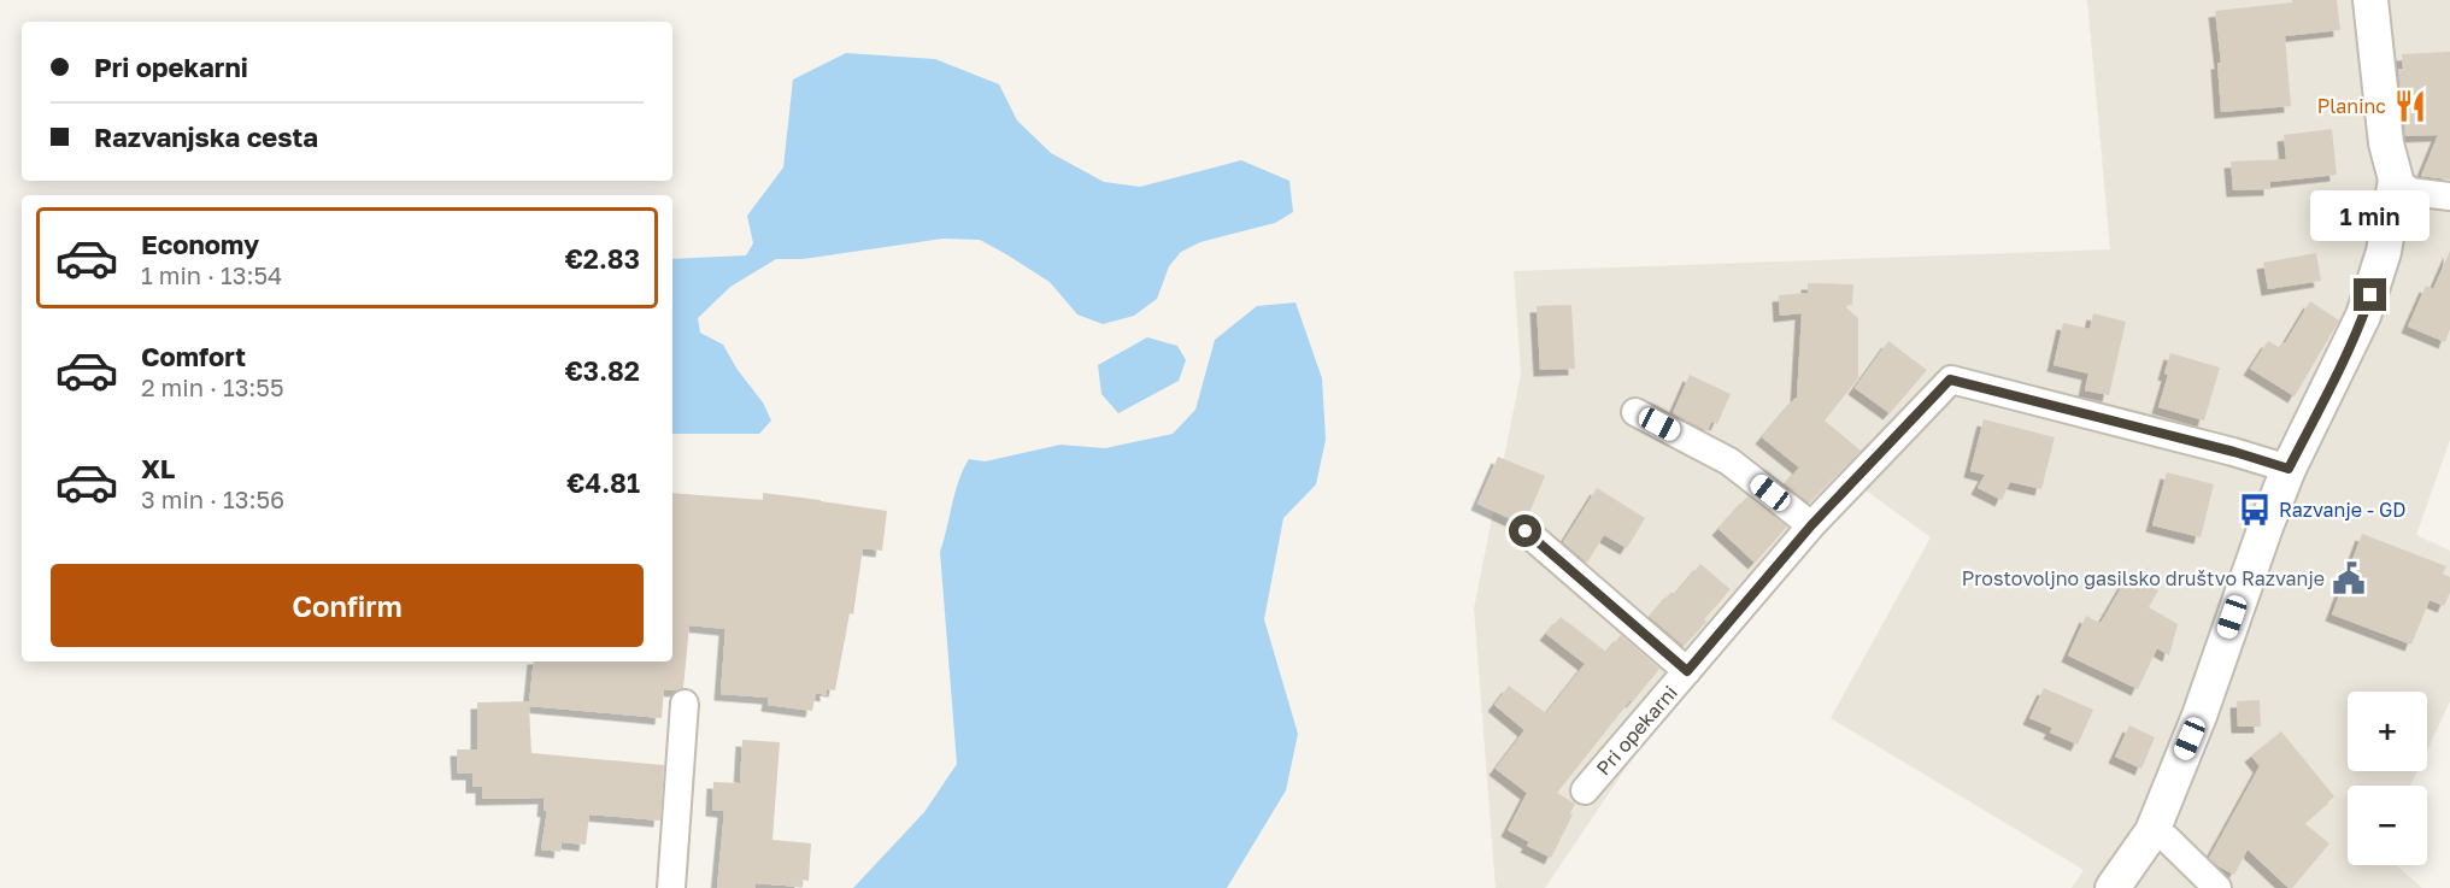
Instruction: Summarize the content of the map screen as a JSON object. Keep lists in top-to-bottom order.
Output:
{
  "streets": {
    "street": ["Pri opekarni"]
  },
  "places": {
    "restaurant": ["Planinc"],
    "bus stop": ["Razvanje - GD"],
    "public building": ["Prostovoljno gasilsko društvo Razvanje"]
  },
  "page": {
    "banner": ["Pri opekarni", "Razvanjska cesta"],
    "bubble": "1 min",
    "list": [
      {
        "name": "Economy",
        "note": "1 min · 13:54",
        "value": "€2.83"
      },
      {
        "name": "Comfort",
        "note": "2 min · 13:55",
        "value": "€3.82"
      },
      {
        "name": "XL",
        "note": "3 min · 13:56",
        "value": "€4.81"
      }
    ],
    "buttons": "Confirm",
    "map_buttons": ["+", "−"]
  }
}
